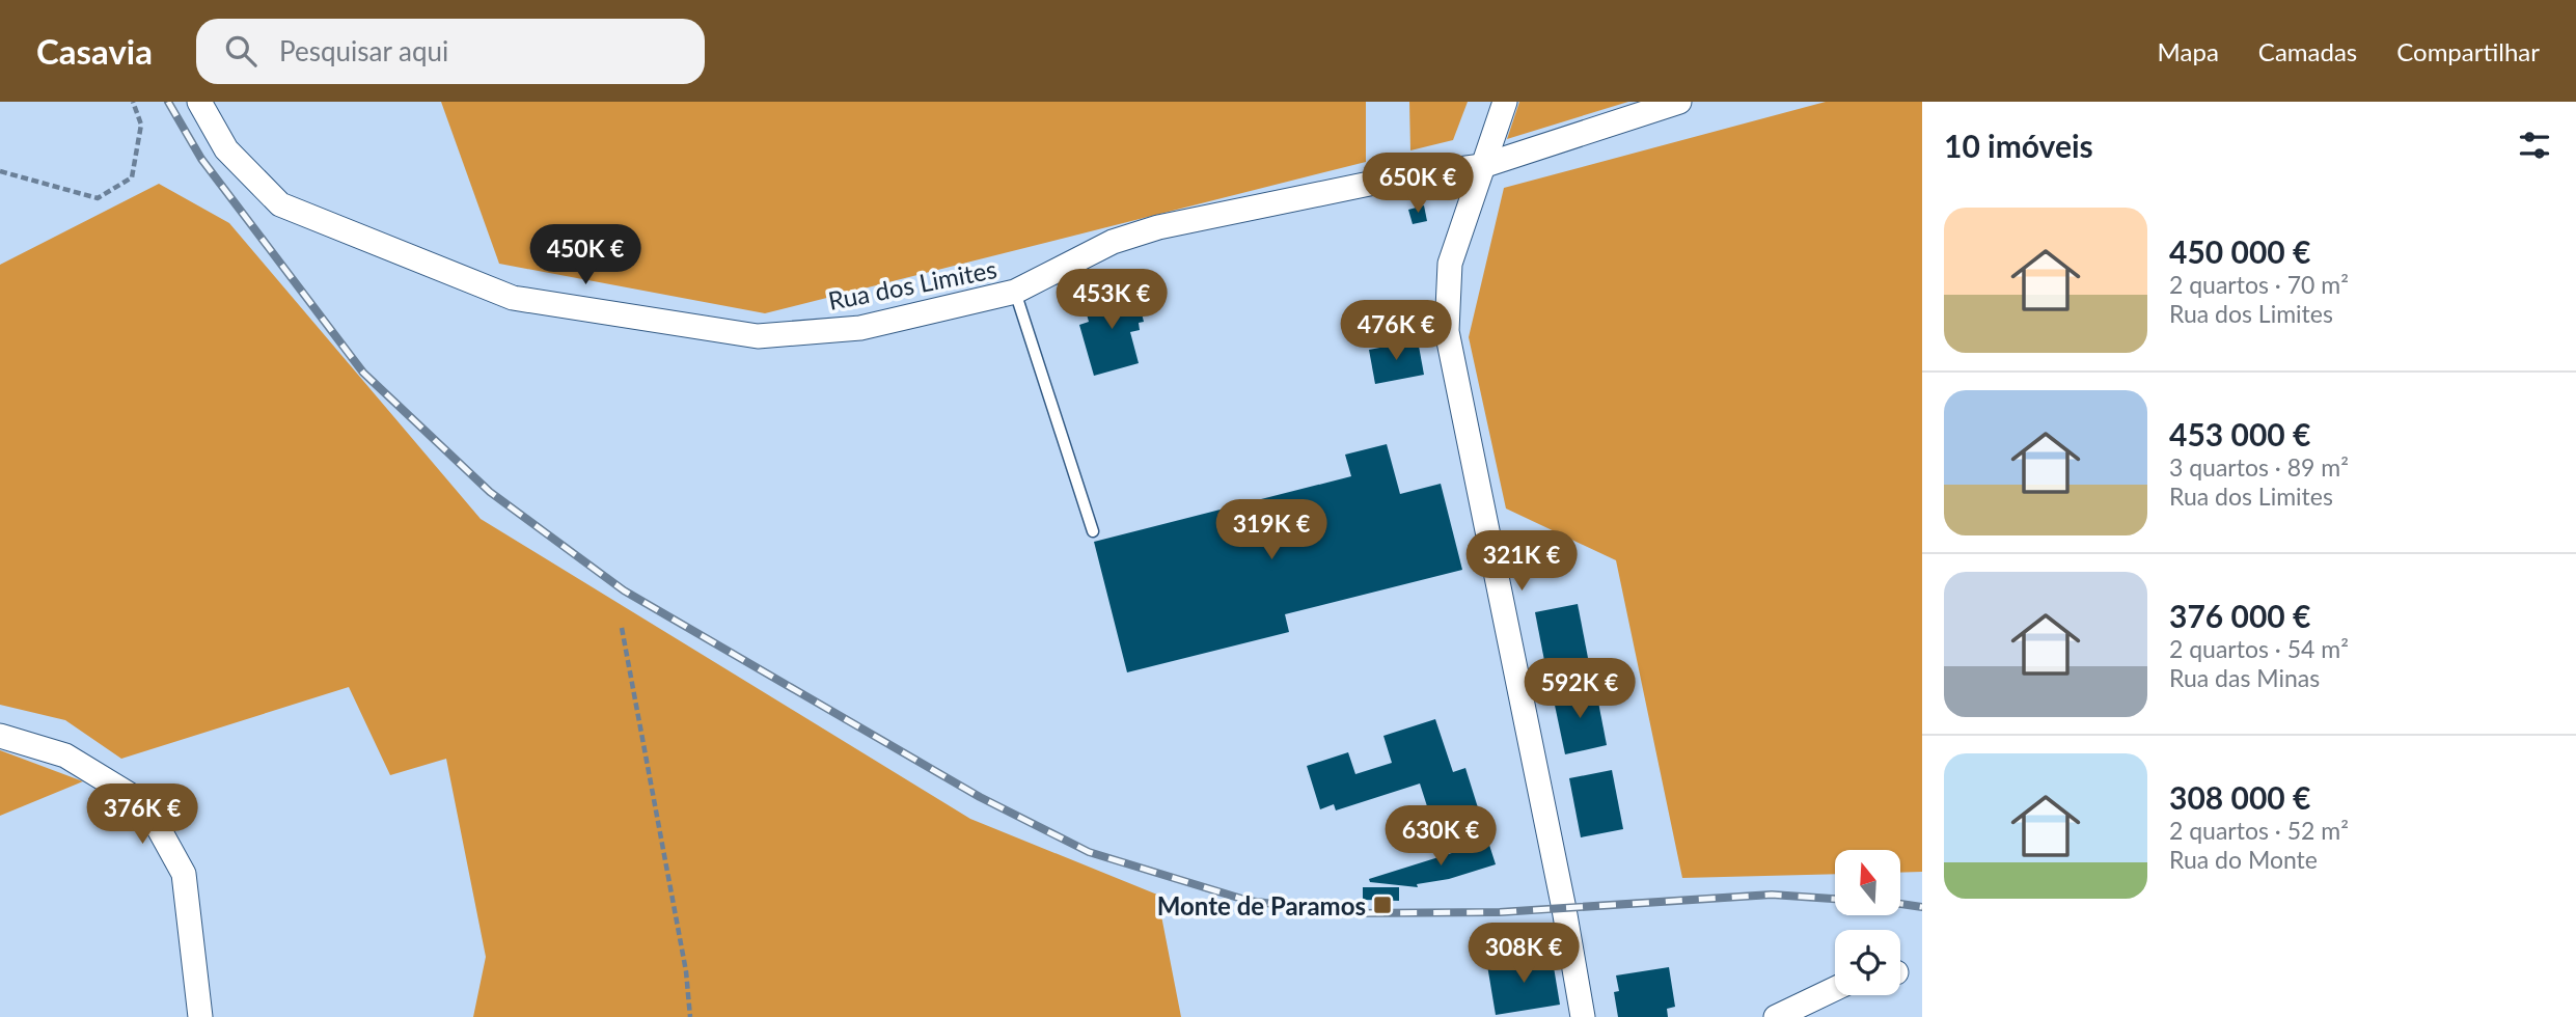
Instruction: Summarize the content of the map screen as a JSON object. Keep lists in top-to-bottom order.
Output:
{
  "streets": {
    "street": ["Rua dos Limites"]
  },
  "places": {
    "transit": ["Monte de Paramos"]
  },
  "north": "top",
  "page": {
    "header": "Casavia",
    "search": "Pesquisar aqui",
    "nav": ["Mapa", "Camadas", "Compartilhar"],
    "heading": "10 imóveis",
    "price": [
      "650K €",
      "450K €",
      "453K €",
      "476K €",
      "319K €",
      "321K €",
      "592K €",
      "376K €",
      "630K €",
      "308K €"
    ],
    "list": [
      {
        "name": "450 000 €",
        "note": "2 quartos · 70 m² · Rua dos Limites"
      },
      {
        "name": "453 000 €",
        "note": "3 quartos · 89 m² · Rua dos Limites"
      },
      {
        "name": "376 000 €",
        "note": "2 quartos · 54 m² · Rua das Minas"
      },
      {
        "name": "308 000 €",
        "note": "2 quartos · 52 m² · Rua do Monte"
      }
    ]
  }
}
